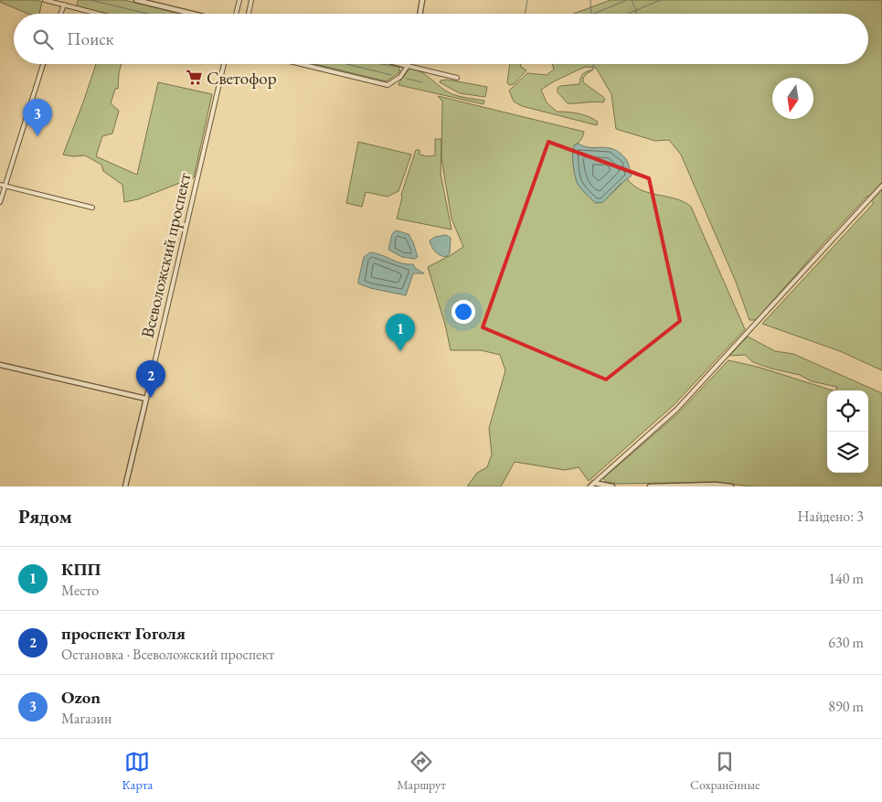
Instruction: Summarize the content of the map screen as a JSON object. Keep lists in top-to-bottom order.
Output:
{
  "streets": {
    "street": ["Всеволожский проспект"]
  },
  "places": {
    "supermarket": ["Светофор"]
  },
  "north": "bottom",
  "page": {
    "search": "Поиск",
    "pins": ["3", "1", "2"],
    "heading": ["Рядом", "Найдено: 3"],
    "list": [
      {
        "mark": "1",
        "name": "КПП",
        "note": "Место",
        "value": "140 m"
      },
      {
        "mark": "2",
        "name": "проспект Гоголя",
        "note": "Остановка · Всеволожский проспект",
        "value": "630 m"
      },
      {
        "mark": "3",
        "name": "Ozon",
        "note": "Магазин",
        "value": "890 m"
      }
    ],
    "nav": ["Карта", "Маршрут", "Сохранённые"]
  }
}
